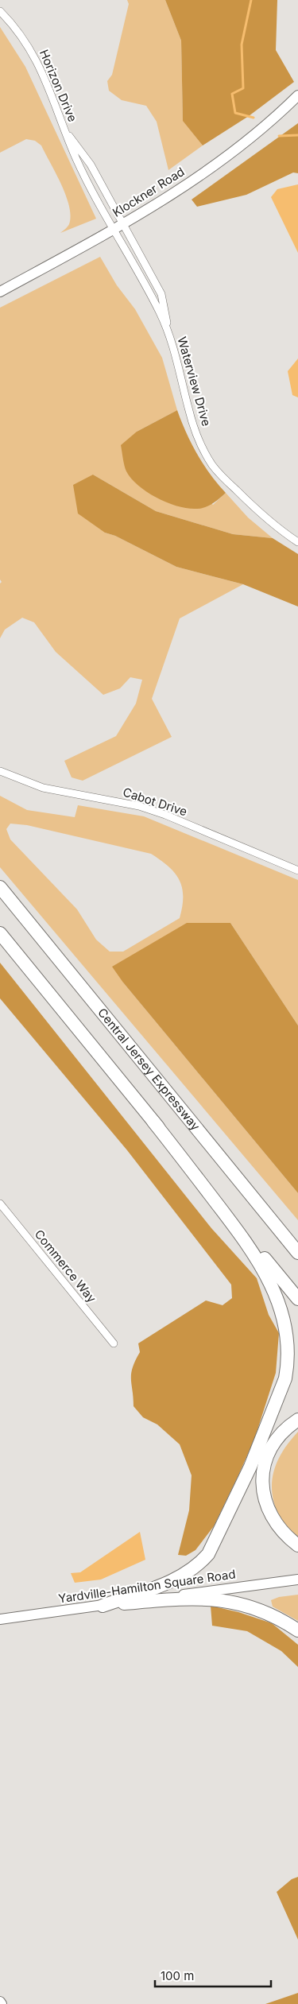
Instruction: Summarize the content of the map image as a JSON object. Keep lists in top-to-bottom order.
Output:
{
  "streets": {
    "highway": ["Central Jersey Expressway"],
    "main road": ["Klockner Road", "Yardville-Hamilton Square Road"],
    "street": [
      "Horizon Drive",
      "Waterview Drive",
      "Cabot Drive",
      "Commerce Way"
    ]
  },
  "crossings": [
    ["Horizon Drive", "Klockner Road"],
    ["Horizon Drive", "Waterview Drive"],
    ["Klockner Road", "Waterview Drive"]
  ],
  "scale_bar": "100 m"
}
